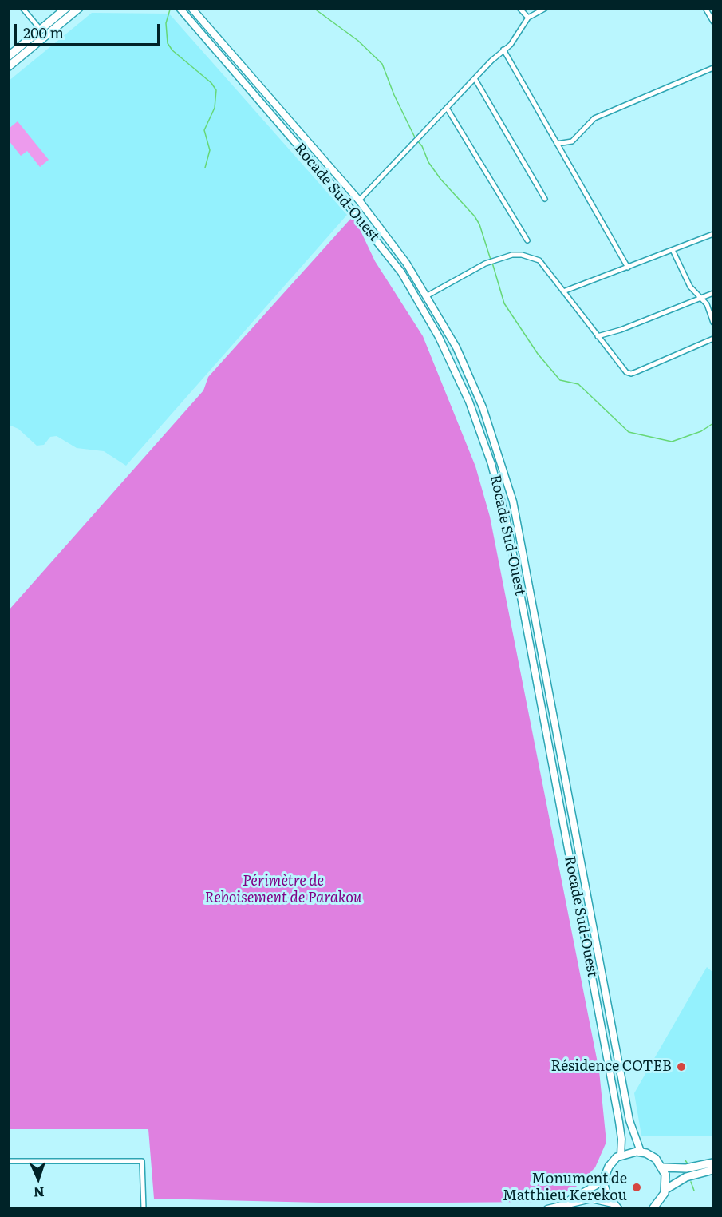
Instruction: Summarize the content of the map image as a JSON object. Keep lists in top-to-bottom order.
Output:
{
  "streets": {
    "main road": ["Rocade Sud-Ouest"]
  },
  "parks": ["Périmètre de Reboisement de Parakou"],
  "places": ["Résidence COTEB", "Monument de Matthieu Kerekou"],
  "scale_bar": "200 m",
  "north": "bottom"
}
